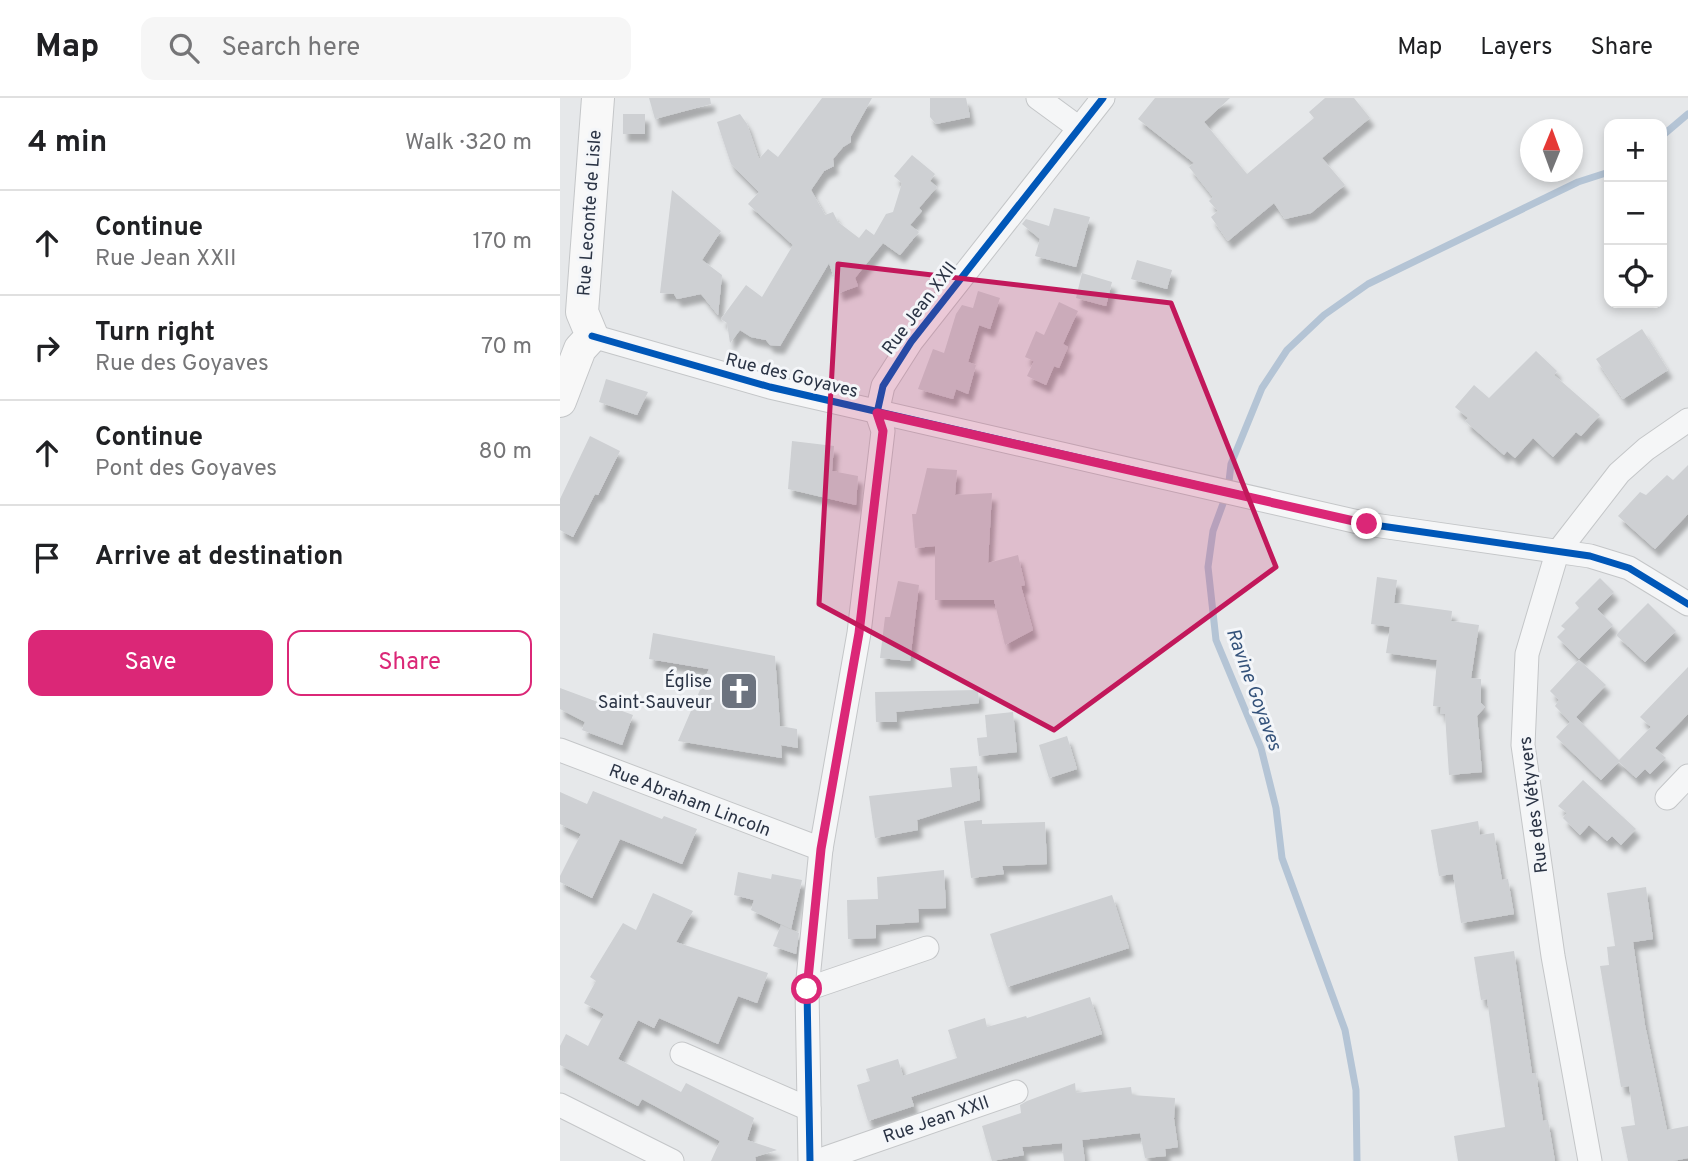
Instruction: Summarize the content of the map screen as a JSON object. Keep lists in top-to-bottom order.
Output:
{
  "streets": {
    "main road": ["Rue Leconte de Lisle"],
    "street": [
      "Rue Jean XXII",
      "Rue des Goyaves",
      "Rue Abraham Lincoln",
      "Rue des Vétyvers"
    ]
  },
  "crossings": [
    ["Rue Leconte de Lisle", "Rue des Goyaves"],
    ["Rue Jean XXII", "Rue des Goyaves"],
    ["Rue Jean XXII", "Rue Abraham Lincoln"],
    ["Rue des Goyaves", "Rue des Vétyvers"]
  ],
  "water": ["Ravine Goyaves"],
  "places": {
    "church": ["Église Saint-Sauveur"]
  },
  "north": "top",
  "page": {
    "header": "Map",
    "search": "Search here",
    "nav": ["Map", "Layers", "Share"],
    "heading": ["4 min", "Walk · 320 m"],
    "map_buttons": ["+", "−"],
    "list": [
      ["Continue", "Rue Jean XXII", "170 m"],
      ["Turn right", "Rue des Goyaves", "70 m"],
      ["Continue", "Pont des Goyaves", "80 m"],
      "Arrive at destination"
    ],
    "buttons": ["Save", "Share"]
  }
}
